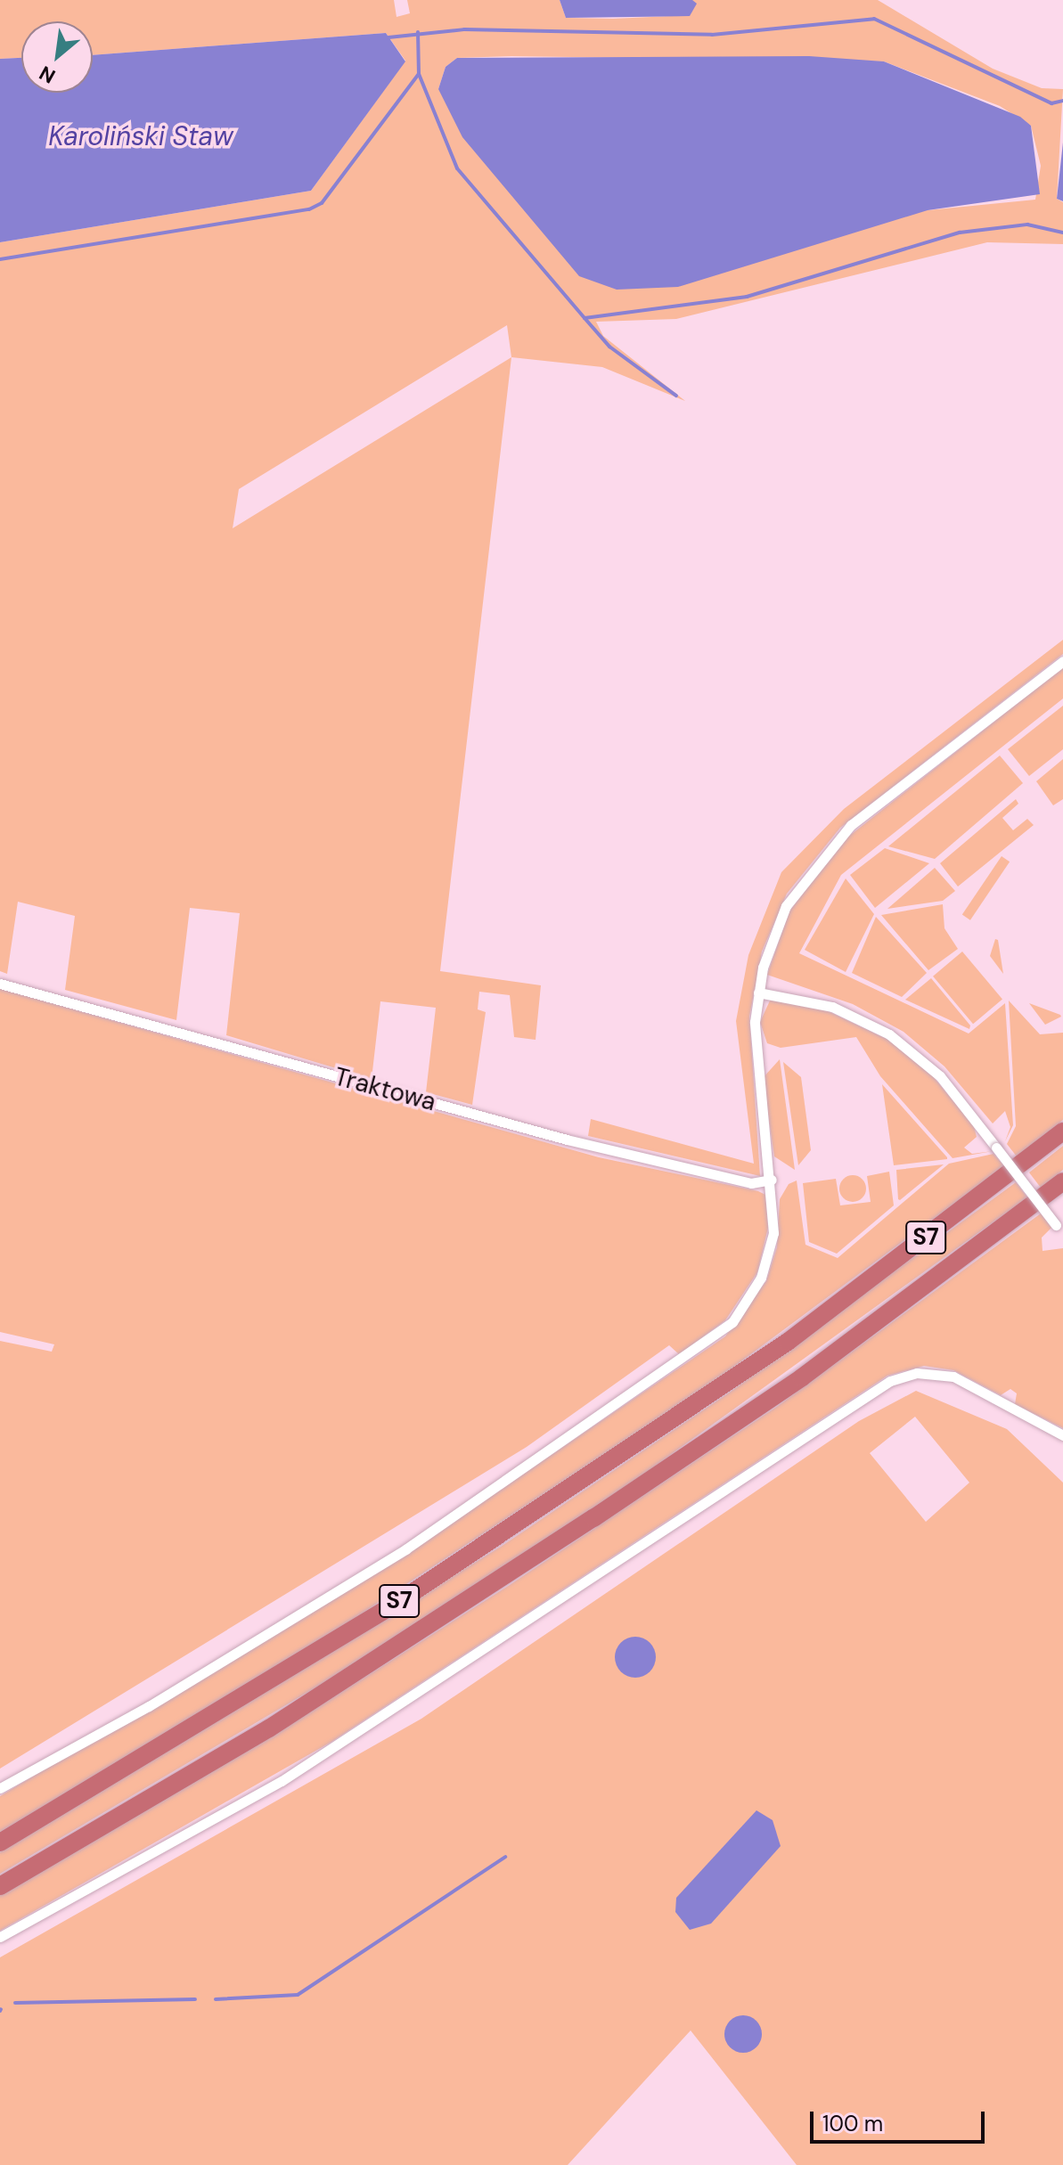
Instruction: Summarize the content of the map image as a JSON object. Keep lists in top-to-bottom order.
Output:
{
  "streets": {
    "highway": ["S7"],
    "street": ["Traktowa"]
  },
  "water": ["Karoliński Staw"],
  "scale_bar": "100 m",
  "north": "bottom left"
}
